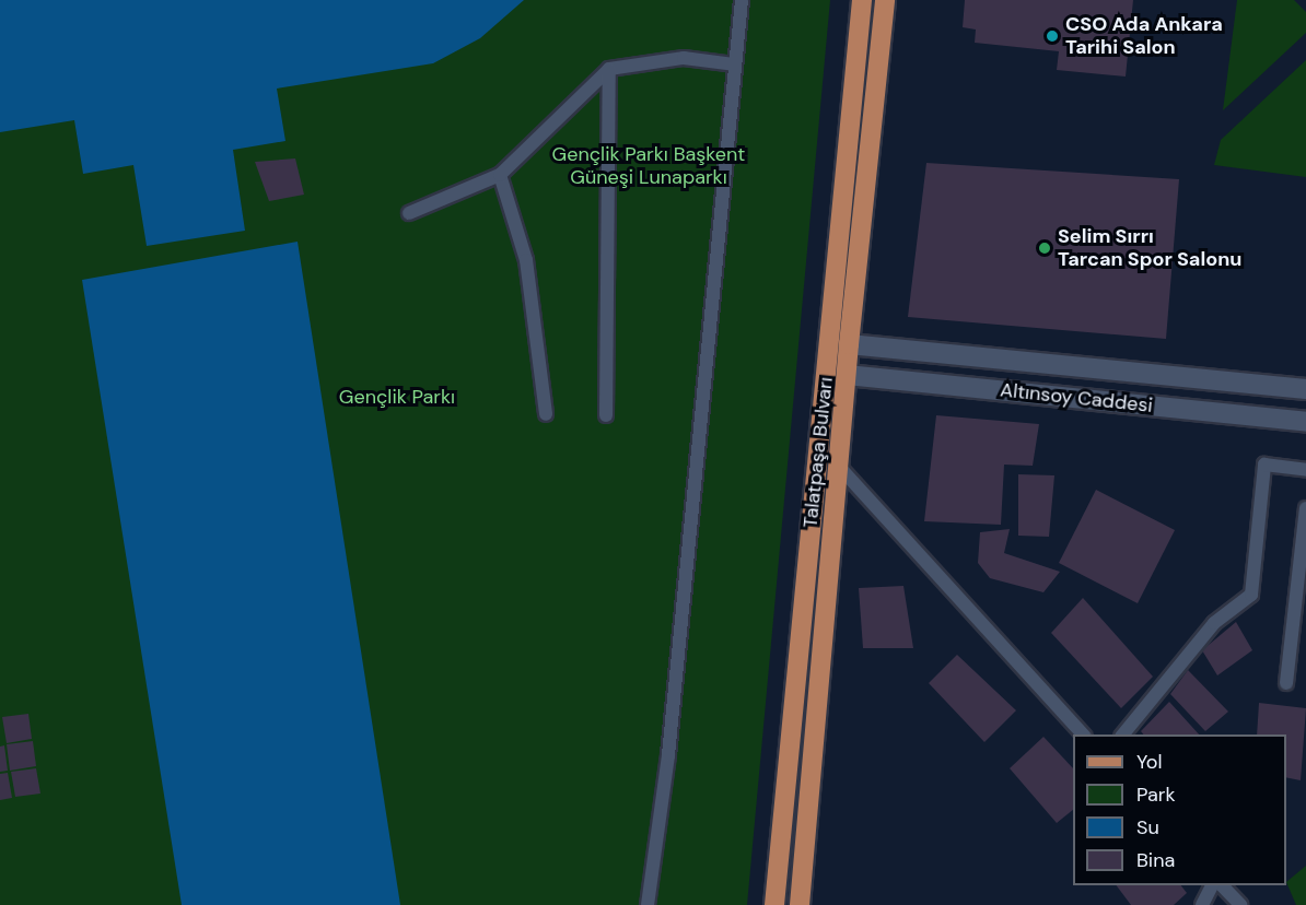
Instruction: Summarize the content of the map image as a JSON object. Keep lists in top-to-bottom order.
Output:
{
  "streets": {
    "main road": ["Talatpaşa Bulvarı"],
    "street": ["Altınsoy Caddesi"]
  },
  "crossings": [
    ["Altınsoy Caddesi", "Talatpaşa Bulvarı"]
  ],
  "parks": ["Gençlik Parkı Başkent Güneşi Lunaparkı", "Gençlik Parkı"],
  "places": ["CSO Ada Ankara Tarihi Salon", "Selim Sırrı Tarcan Spor Salonu"],
  "legend": [
    "Yol",
    "Park",
    "Su",
    "Bina"
  ]
}
